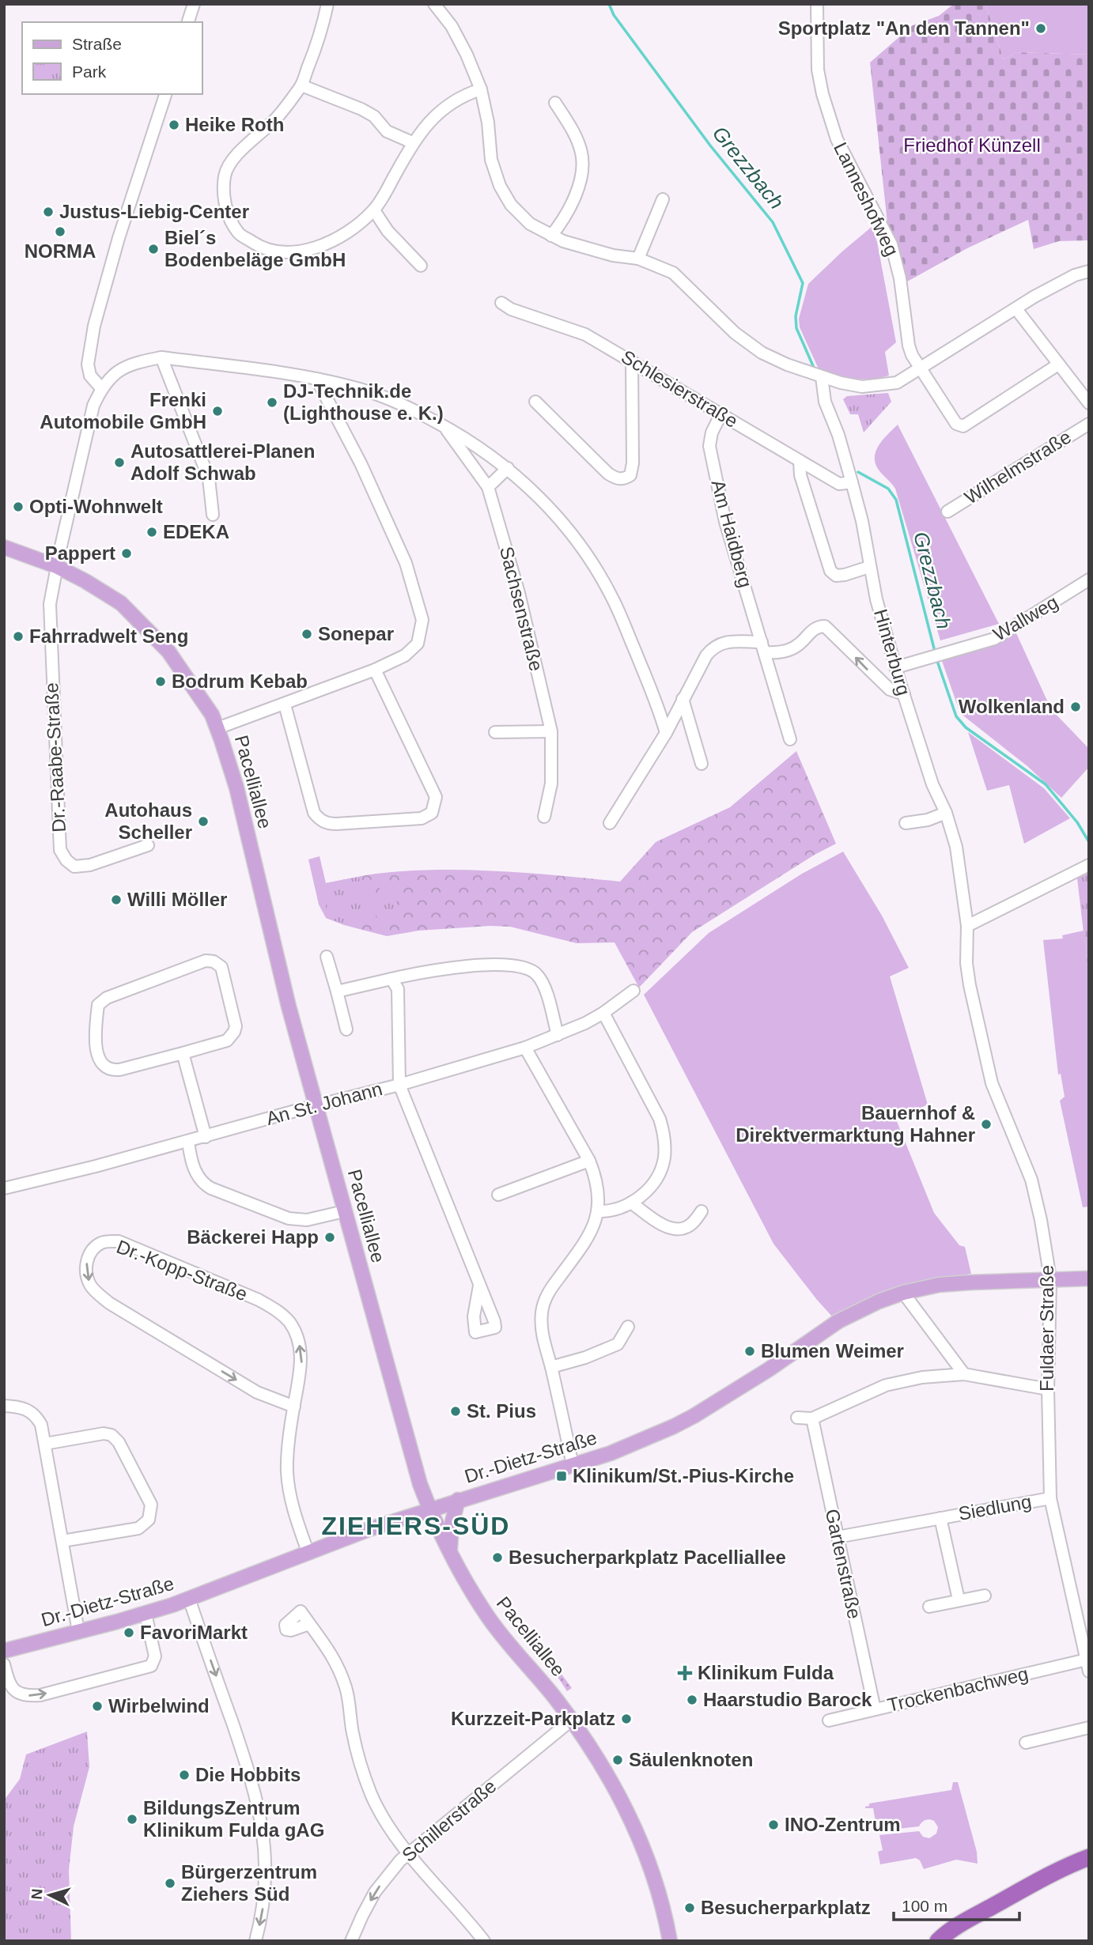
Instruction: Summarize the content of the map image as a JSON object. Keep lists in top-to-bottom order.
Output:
{
  "streets": {
    "main road": ["Pacelliallee", "Dr.-Dietz-Straße"],
    "street": [
      "Lanneshofweg",
      "Schlesierstraße",
      "Wilhelmstraße",
      "Am Haidberg",
      "Sachsenstraße",
      "Wallweg",
      "Hinterburg",
      "Dr.-Raabe-Straße",
      "An St. Johann",
      "Dr.-Kopp-Straße",
      "Fuldaer Straße",
      "Siedlung",
      "Gartenstraße",
      "Trockenbachweg",
      "Schillerstraße"
    ]
  },
  "crossings": [
    ["Schlesierstraße", "Am Haidberg"],
    ["Schlesierstraße", "Hinterburg"],
    ["Wallweg", "Hinterburg"],
    ["Hinterburg", "Fuldaer Straße"],
    ["Dr.-Raabe-Straße", "Pacelliallee"],
    ["Pacelliallee", "An St. Johann"],
    ["Pacelliallee", "Dr.-Dietz-Straße"],
    ["Pacelliallee", "Schillerstraße"],
    ["Dr.-Kopp-Straße", "Dr.-Dietz-Straße"],
    ["Fuldaer Straße", "Dr.-Dietz-Straße"],
    ["Fuldaer Straße", "Siedlung"],
    ["Fuldaer Straße", "Trockenbachweg"],
    ["Siedlung", "Gartenstraße"],
    ["Gartenstraße", "Trockenbachweg"]
  ],
  "districts": ["ZIEHERS-SÜD"],
  "water": ["Grezzbach"],
  "parks": ["Friedhof Künzell"],
  "places": {
    "other": [
      "Sportplatz \"An den Tannen\"",
      "Heike Roth",
      "Justus-Liebig-Center",
      "NORMA",
      "Biel´s Bodenbeläge GmbH",
      "DJ-Technik.de (Lighthouse e. K.)",
      "Frenki Automobile GmbH",
      "Autosattlerei-Planen Adolf Schwab",
      "Opti-Wohnwelt",
      "EDEKA",
      "Pappert",
      "Sonepar",
      "Fahrradwelt Seng",
      "Bodrum Kebab",
      "Wolkenland",
      "Autohaus Scheller",
      "Willi Möller",
      "Bauernhof & Direktvermarktung Hahner",
      "Bäckerei Happ",
      "Blumen Weimer",
      "St. Pius",
      "Besucherparkplatz Pacelliallee",
      "FavoriMarkt",
      "Haarstudio Barock",
      "Wirbelwind",
      "Kurzzeit-Parkplatz",
      "Säulenknoten",
      "Die Hobbits",
      "BildungsZentrum Klinikum Fulda gAG",
      "INO-Zentrum",
      "Bürgerzentrum Ziehers Süd",
      "Besucherparkplatz"
    ],
    "transit": ["Klinikum/St.-Pius-Kirche"],
    "health": ["Klinikum Fulda"]
  },
  "legend": ["Straße", "Park"],
  "scale_bar": "100 m",
  "north": "left"
}
